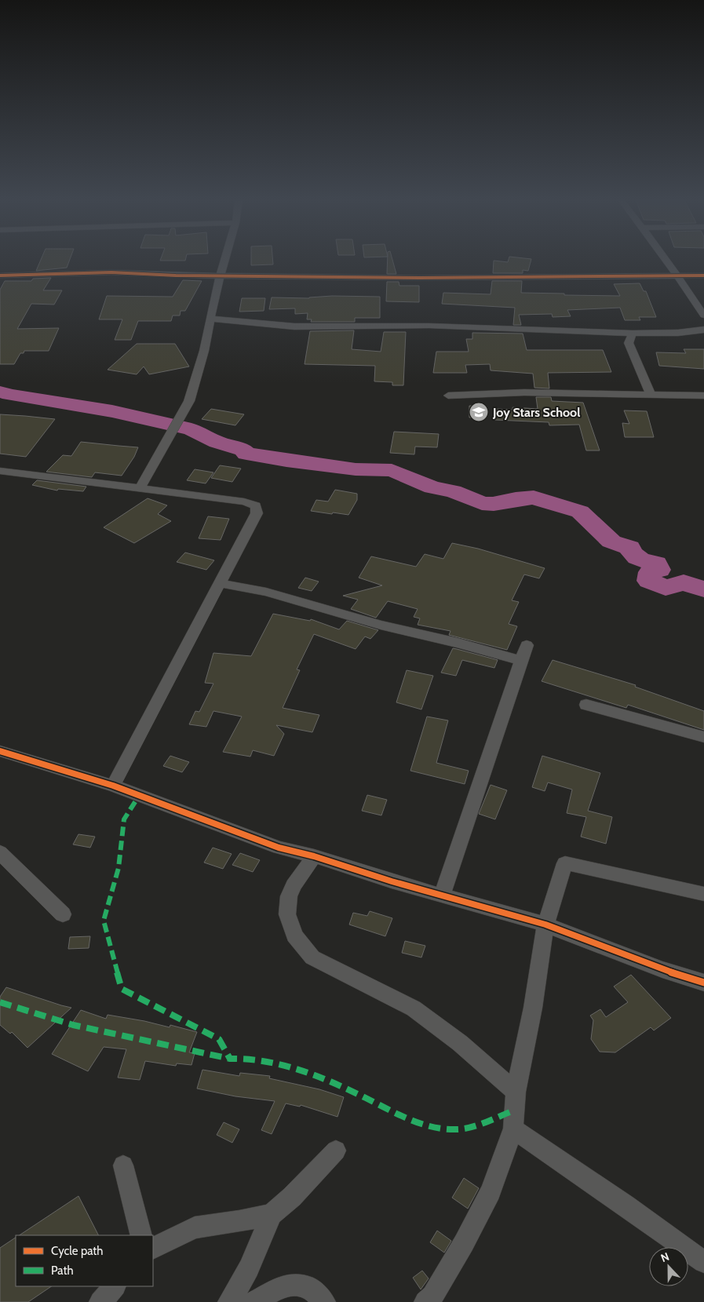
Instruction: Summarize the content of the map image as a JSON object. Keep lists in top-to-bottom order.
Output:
{
  "places": {
    "school or university": ["Joy Stars School"]
  },
  "legend": ["Cycle path", "Path"],
  "north": "top"
}
